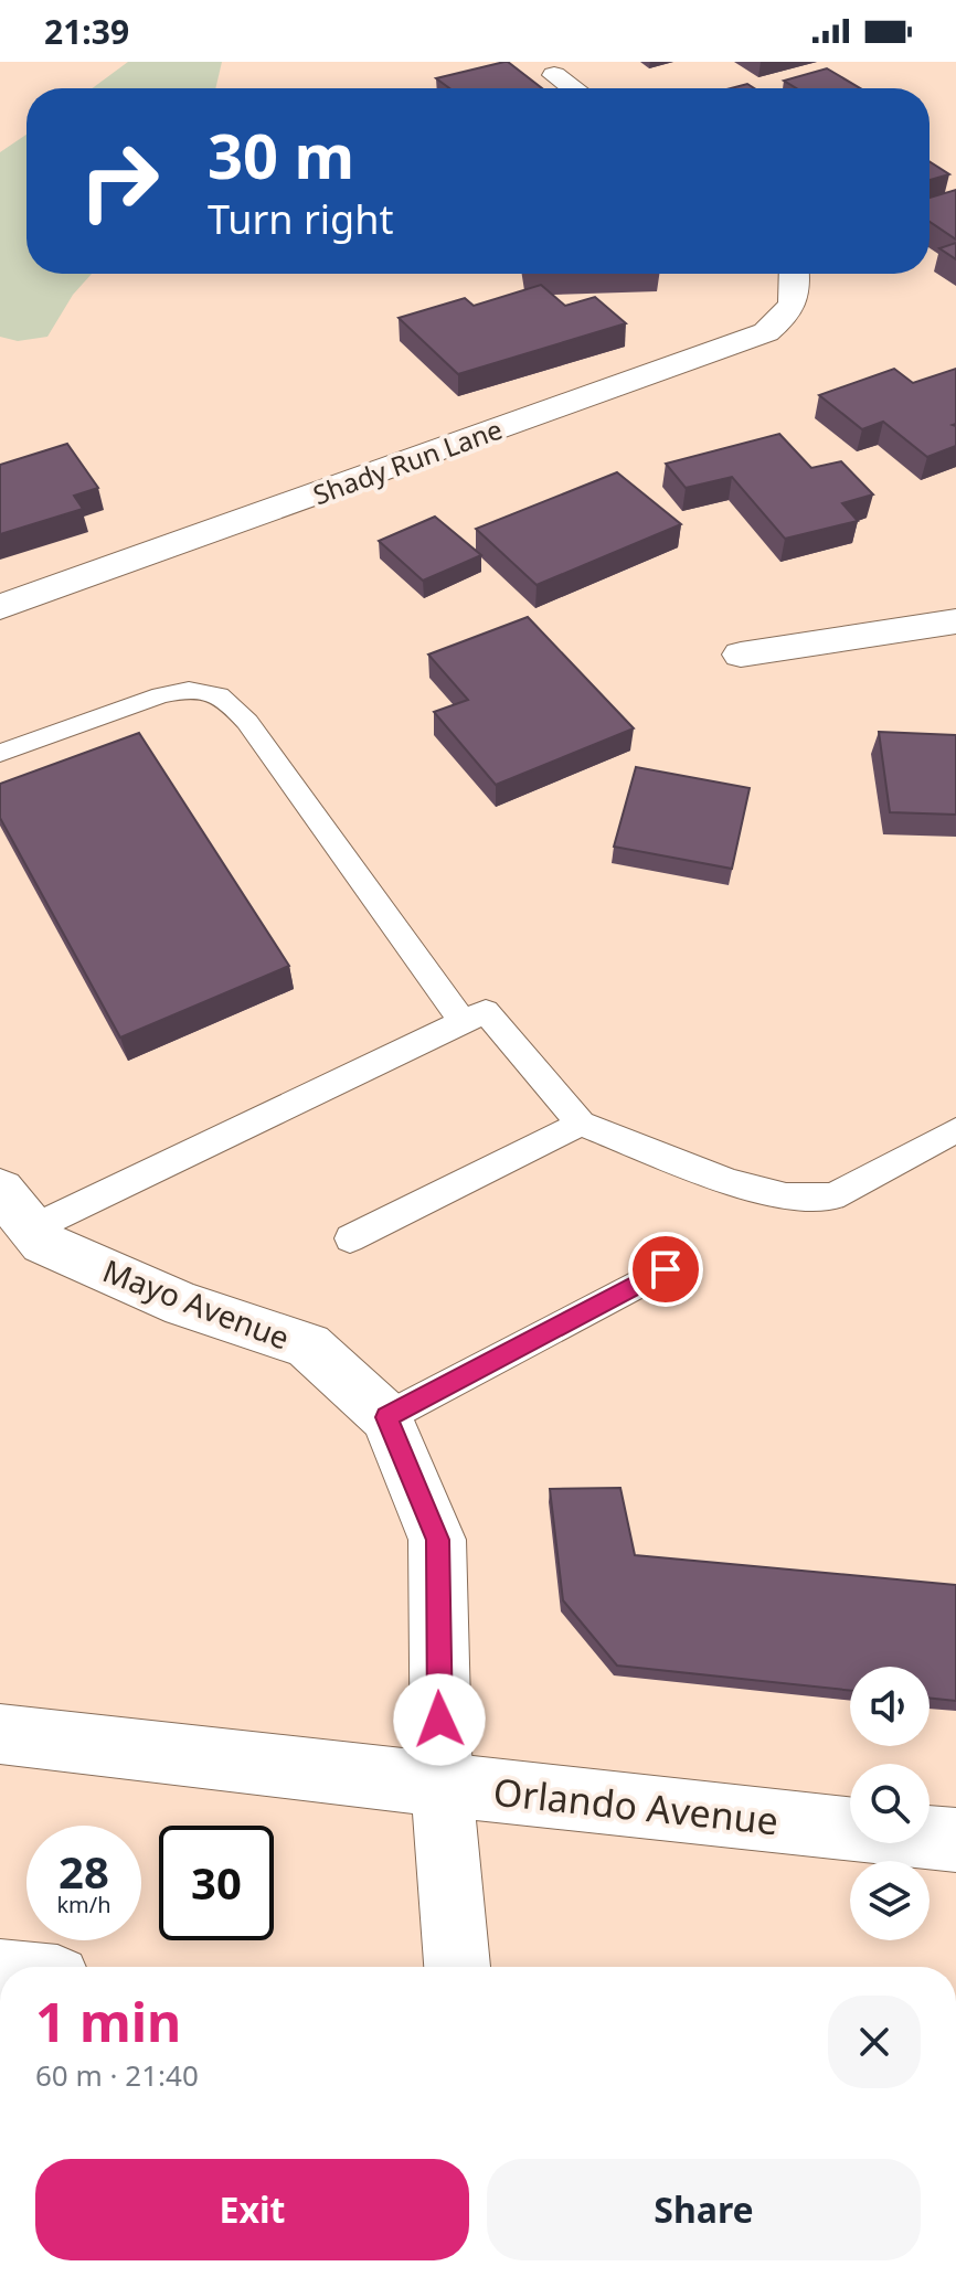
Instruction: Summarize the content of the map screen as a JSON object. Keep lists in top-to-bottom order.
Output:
{
  "streets": {
    "street": ["Shady Run Lane", "Mayo Avenue", "Orlando Avenue"]
  },
  "crossings": [
    ["Mayo Avenue", "Orlando Avenue"]
  ],
  "page": {
    "status": "21:39",
    "turn": ["30 m", "Turn right"],
    "speed": "28 km/h",
    "limit": "30",
    "heading": ["1 min", "60 m · 21:40"],
    "buttons": ["Exit", "Share"]
  }
}
